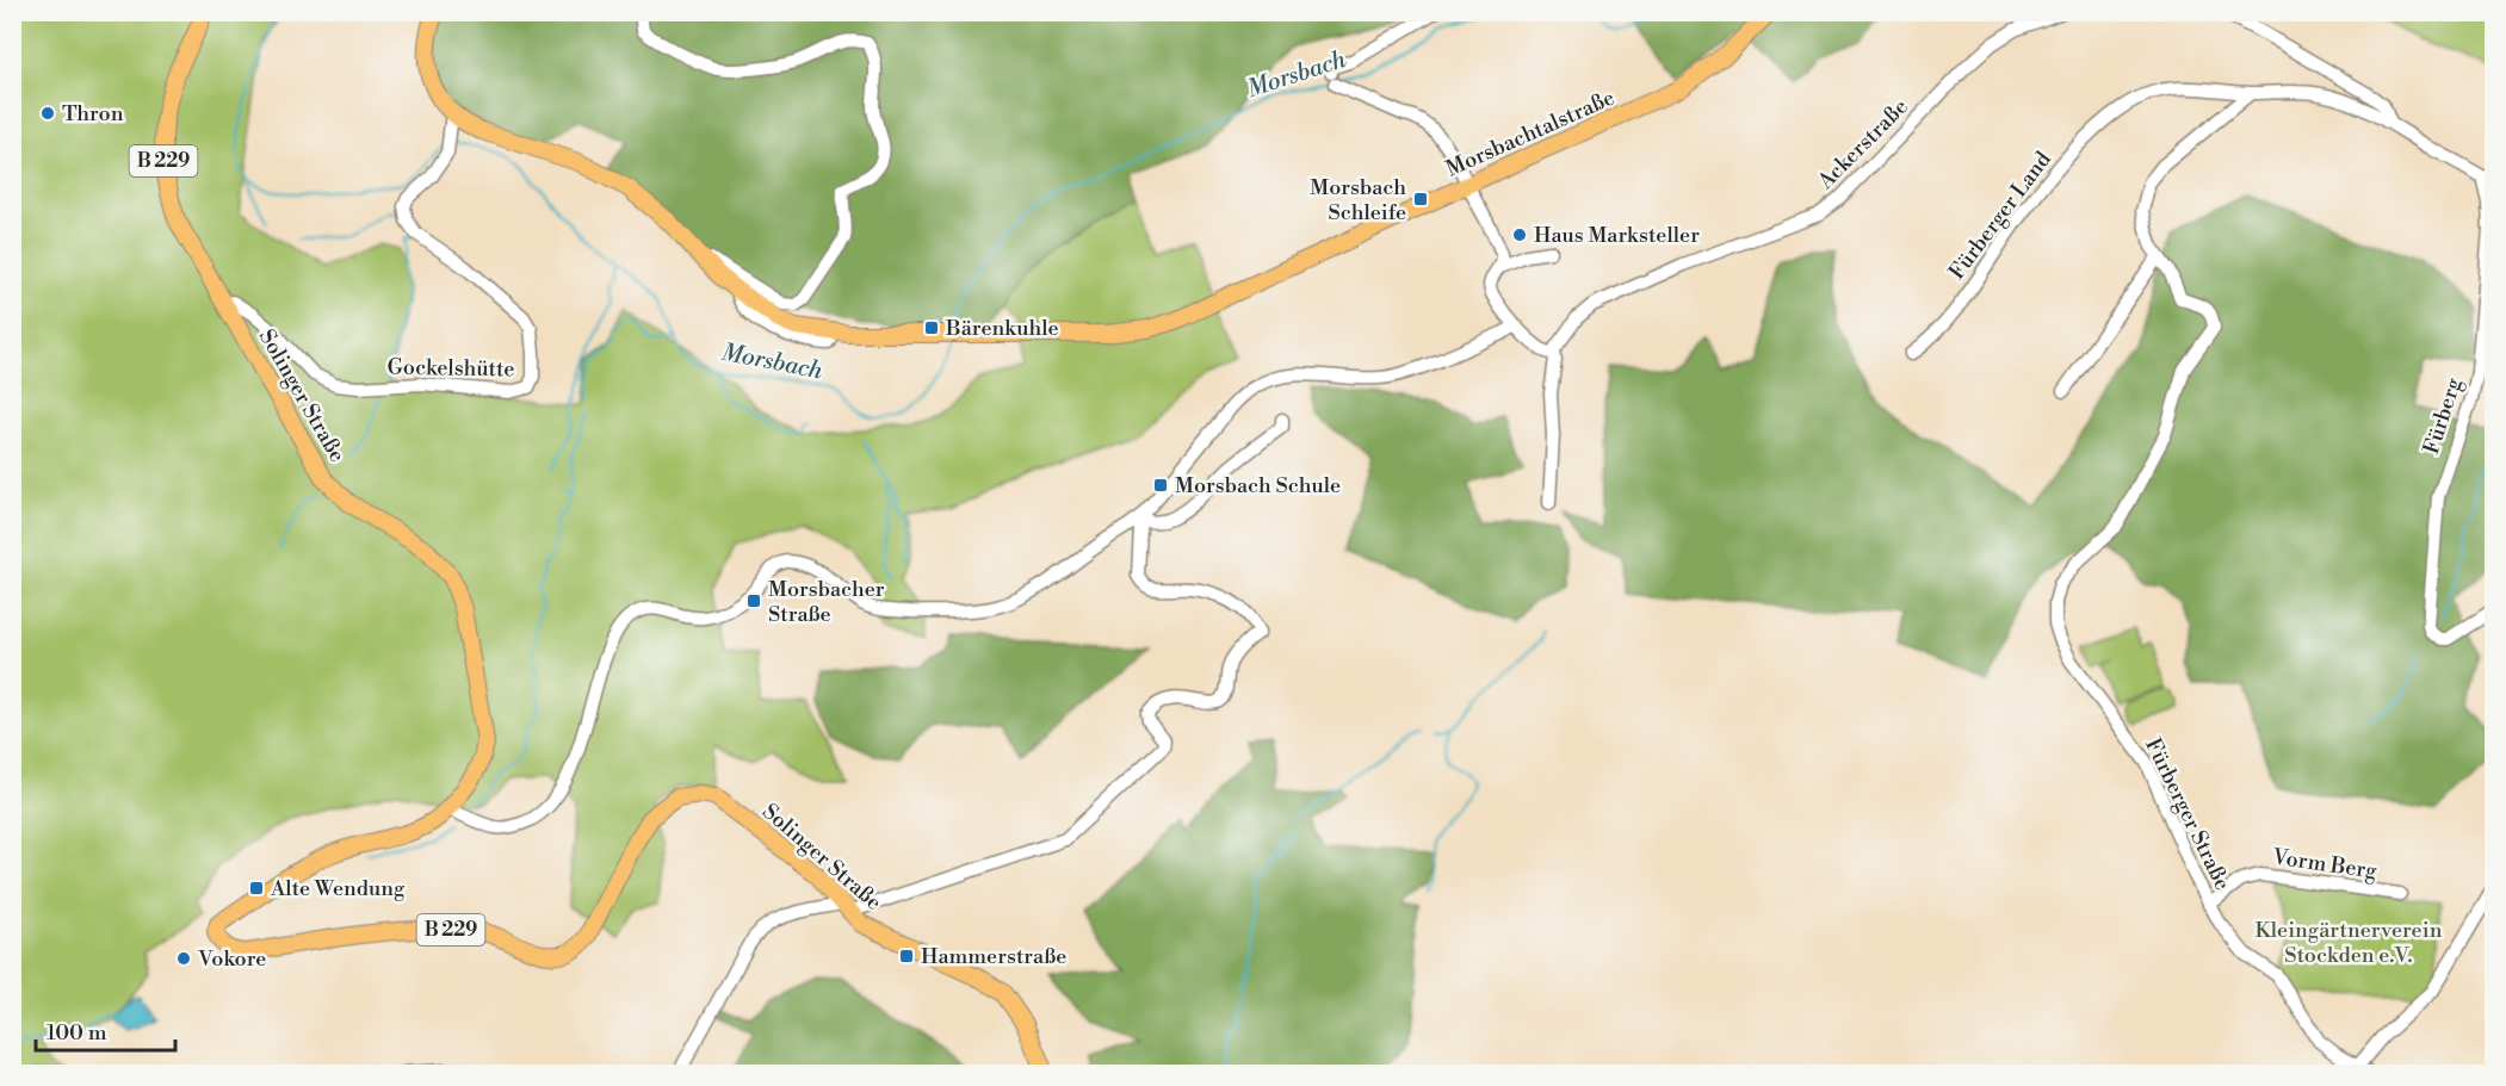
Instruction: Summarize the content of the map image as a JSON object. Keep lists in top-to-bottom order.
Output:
{
  "streets": {
    "main road": ["Morsbachtalstraße", "B 229", "Solinger Straße"],
    "street": [
      "Ackerstraße",
      "Fürberger Land",
      "Gockelshütte",
      "Fürberg",
      "Fürberger Straße",
      "Vorm Berg"
    ]
  },
  "crossings": [
    ["Morsbachtalstraße", "Gockelshütte"],
    ["Fürberger Land", "Fürberg"],
    ["Fürberger Land", "Fürberger Straße"],
    ["Gockelshütte", "Solinger Straße"],
    ["Fürberg", "Fürberger Straße"],
    ["Fürberger Straße", "Vorm Berg"]
  ],
  "water": ["Morsbach"],
  "parks": ["Kleingärtnerverein Stockden e.V."],
  "places": {
    "other": ["Thron", "Haus Marksteller", "Vokore"],
    "transit": [
      "Morsbach Schleife",
      "Bärenkuhle",
      "Morsbach Schule",
      "Morsbacher Straße",
      "Alte Wendung",
      "Hammerstraße"
    ]
  },
  "scale_bar": "100 m"
}
